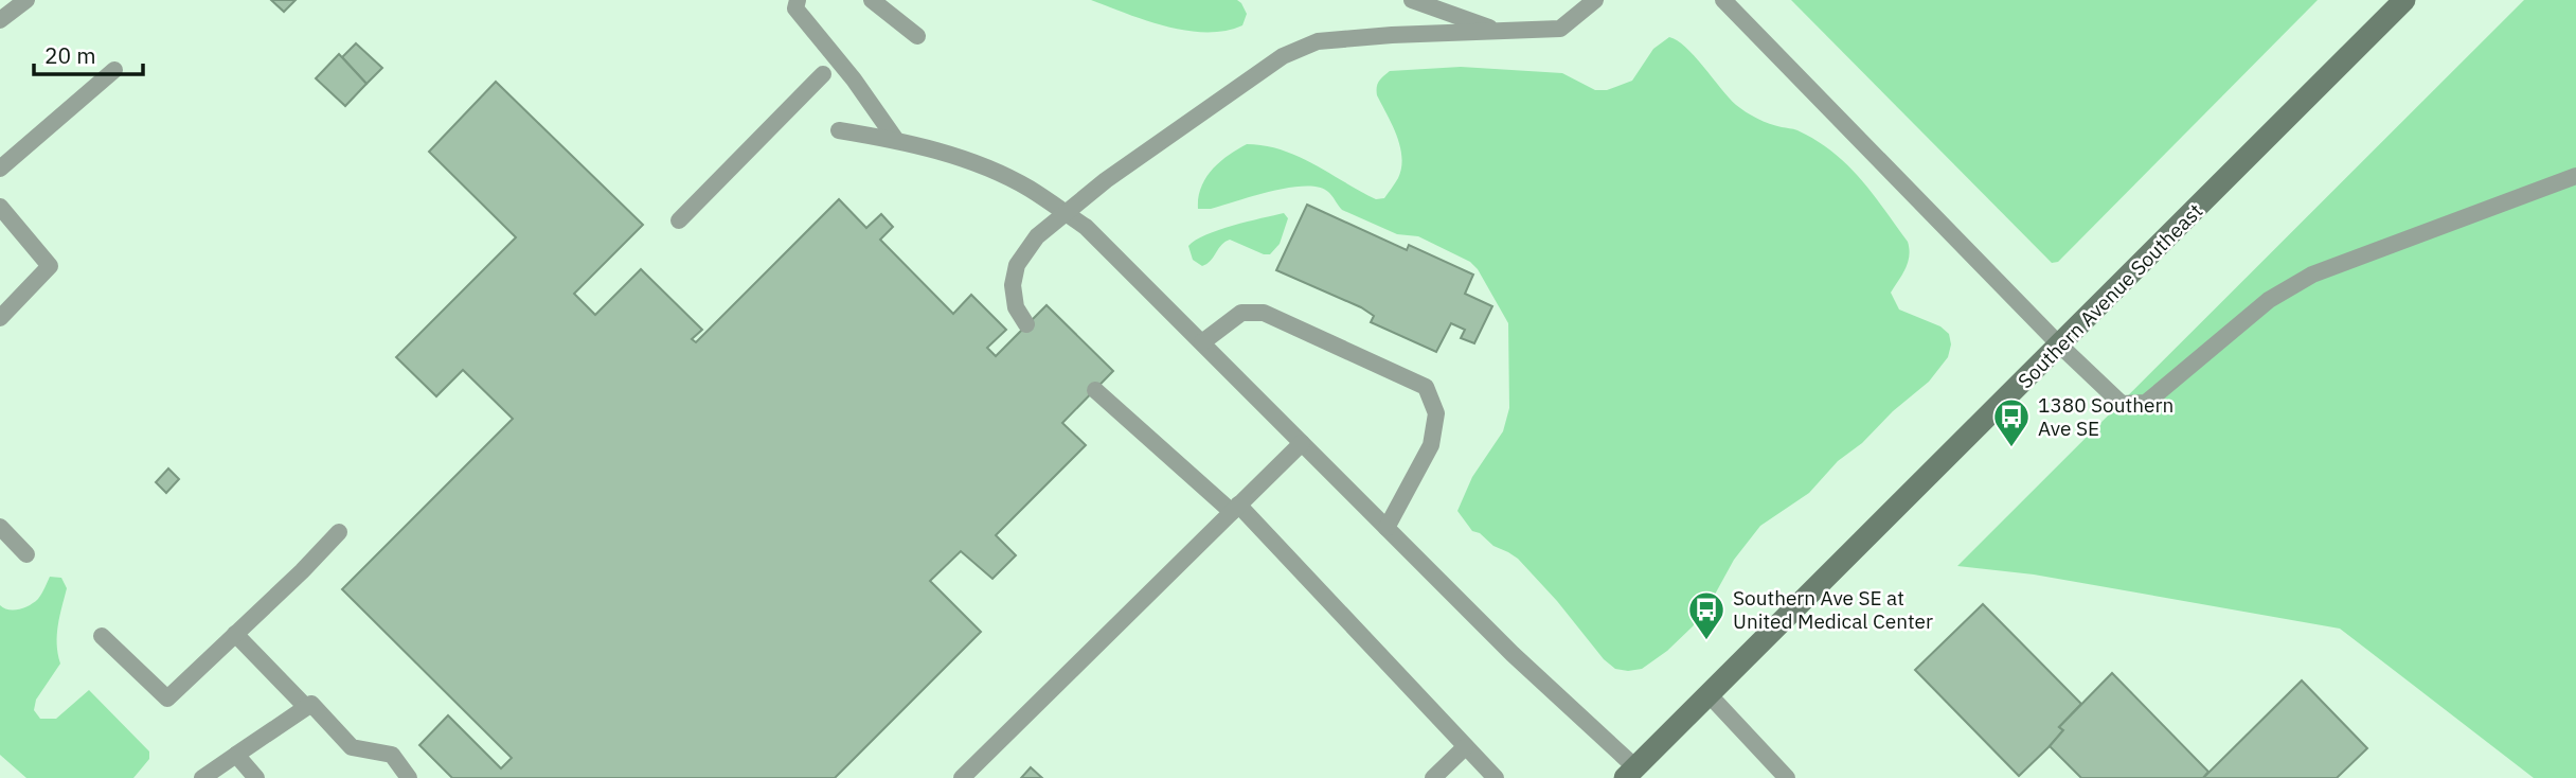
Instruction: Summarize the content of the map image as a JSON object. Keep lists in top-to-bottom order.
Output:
{
  "streets": {
    "main road": ["Southern Avenue Southeast"]
  },
  "places": {
    "bus stop": ["1380 Southern Ave SE", "Southern Ave SE at United Medical Center"]
  },
  "scale_bar": "20 m"
}
